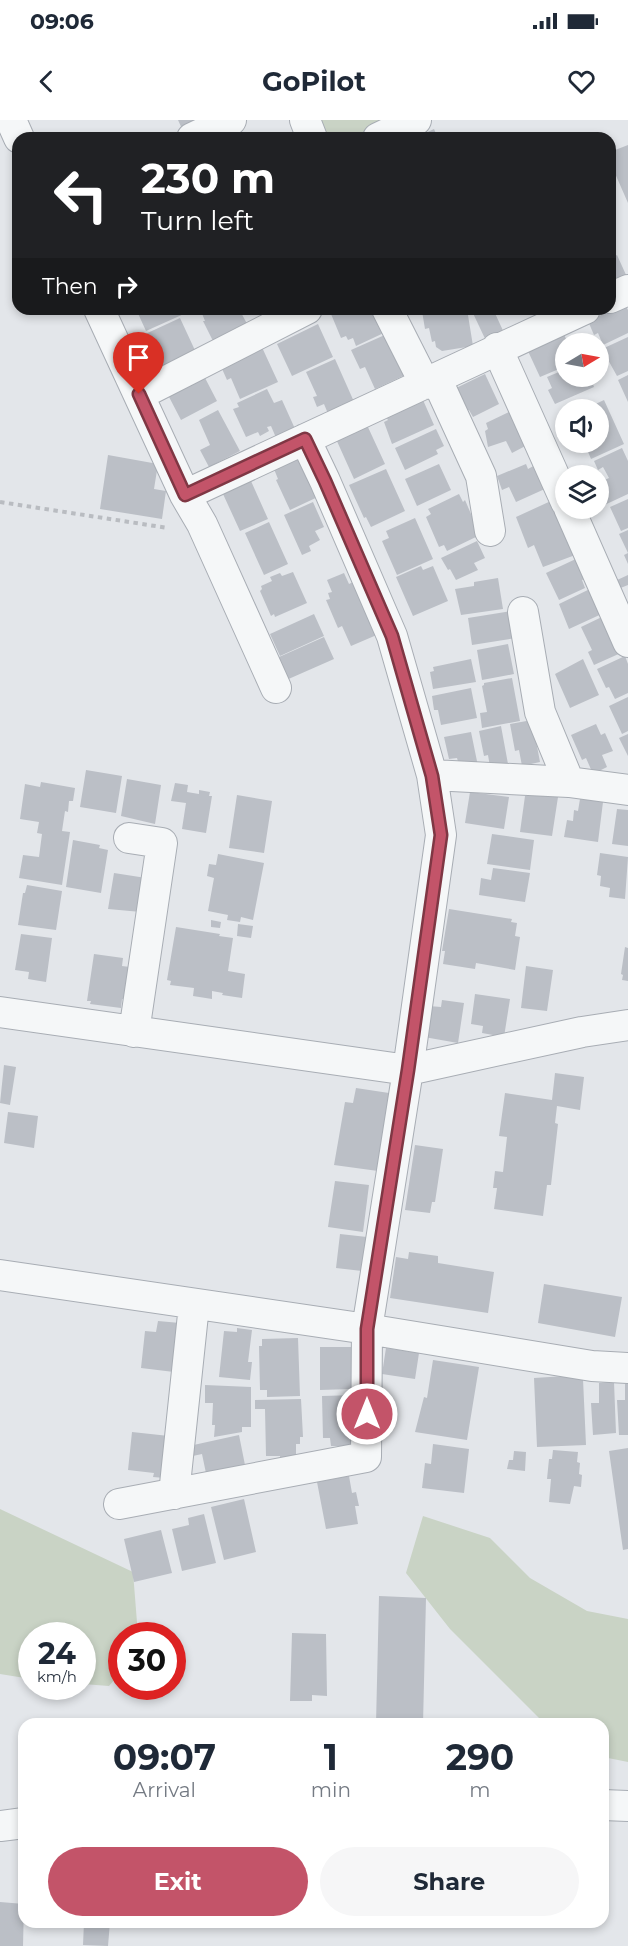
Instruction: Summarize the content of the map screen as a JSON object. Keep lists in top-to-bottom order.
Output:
{
  "north": "right",
  "page": {
    "status": "09:06",
    "header": "GoPilot",
    "turn": ["230 m", "Turn left"],
    "then": "Then",
    "speed": "24 km/h",
    "limit": "30",
    "eta": [
      "09:07",
      "Arrival",
      "1",
      "min",
      "290",
      "m"
    ],
    "buttons": ["Exit", "Share"]
  }
}
